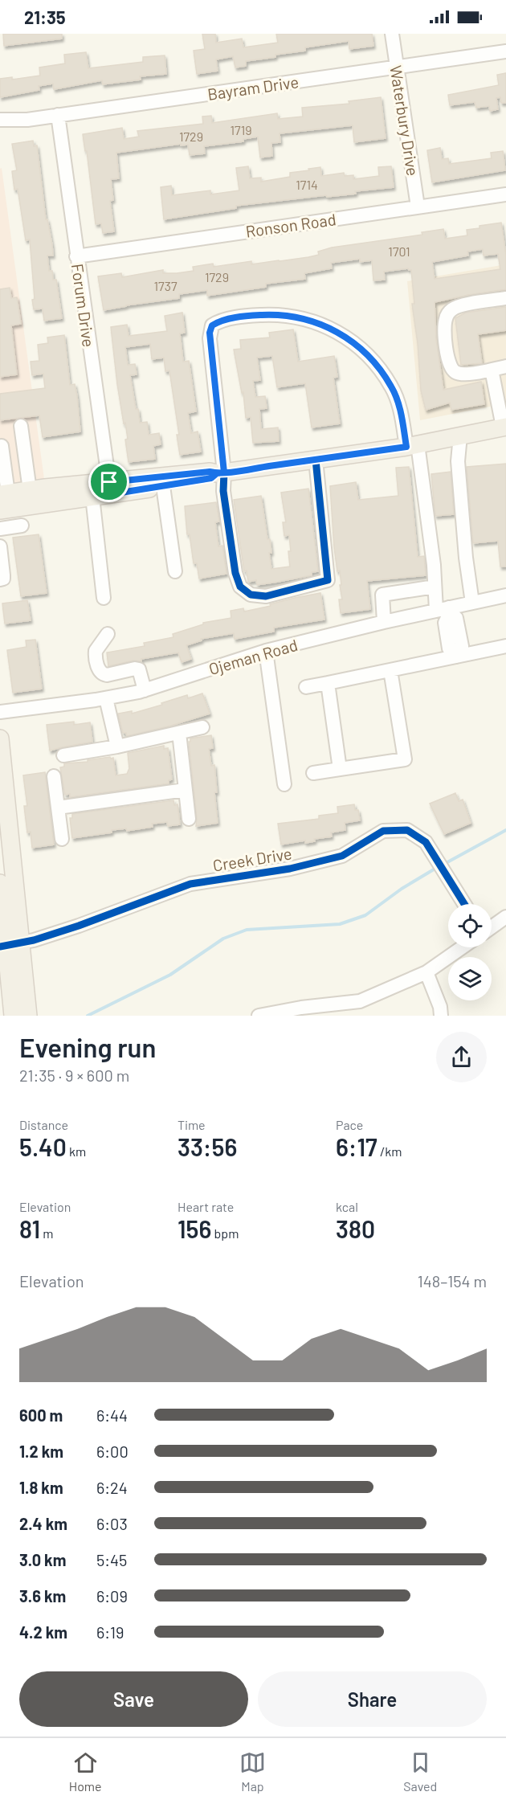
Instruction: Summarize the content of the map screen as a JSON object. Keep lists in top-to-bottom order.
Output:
{
  "streets": {
    "street": [
      "Bayram Drive",
      "Waterbury Drive",
      "Ronson Road",
      "Forum Drive",
      "Ojeman Road",
      "Creek Drive"
    ]
  },
  "crossings": [
    ["Bayram Drive", "Waterbury Drive"],
    ["Bayram Drive", "Forum Drive"],
    ["Waterbury Drive", "Ronson Road"],
    ["Ronson Road", "Forum Drive"]
  ],
  "house_numbers": [
    "1719",
    "1729",
    "1714",
    "1701",
    "1729",
    "1737"
  ],
  "page": {
    "status": "21:35",
    "heading": ["Evening run", "21:35 · 9 × 600 m"],
    "stats": [
      ["Distance", "5.40 km"],
      ["Time", "33:56"],
      ["Pace", "6:17 /km"],
      ["Elevation", "81 m"],
      ["Heart rate", "156 bpm"],
      ["kcal", "380"]
    ],
    "chart": ["Elevation", "148–154 m"],
    "list": [
      {
        "name": "600 m",
        "note": "6:44"
      },
      {
        "name": "1.2 km",
        "note": "6:00"
      },
      {
        "name": "1.8 km",
        "note": "6:24"
      },
      {
        "name": "2.4 km",
        "note": "6:03"
      },
      {
        "name": "3.0 km",
        "note": "5:45"
      },
      {
        "name": "3.6 km",
        "note": "6:09"
      },
      {
        "name": "4.2 km",
        "note": "6:19"
      }
    ],
    "buttons": ["Save", "Share"],
    "tabs": ["Home", "Map", "Saved"]
  }
}
